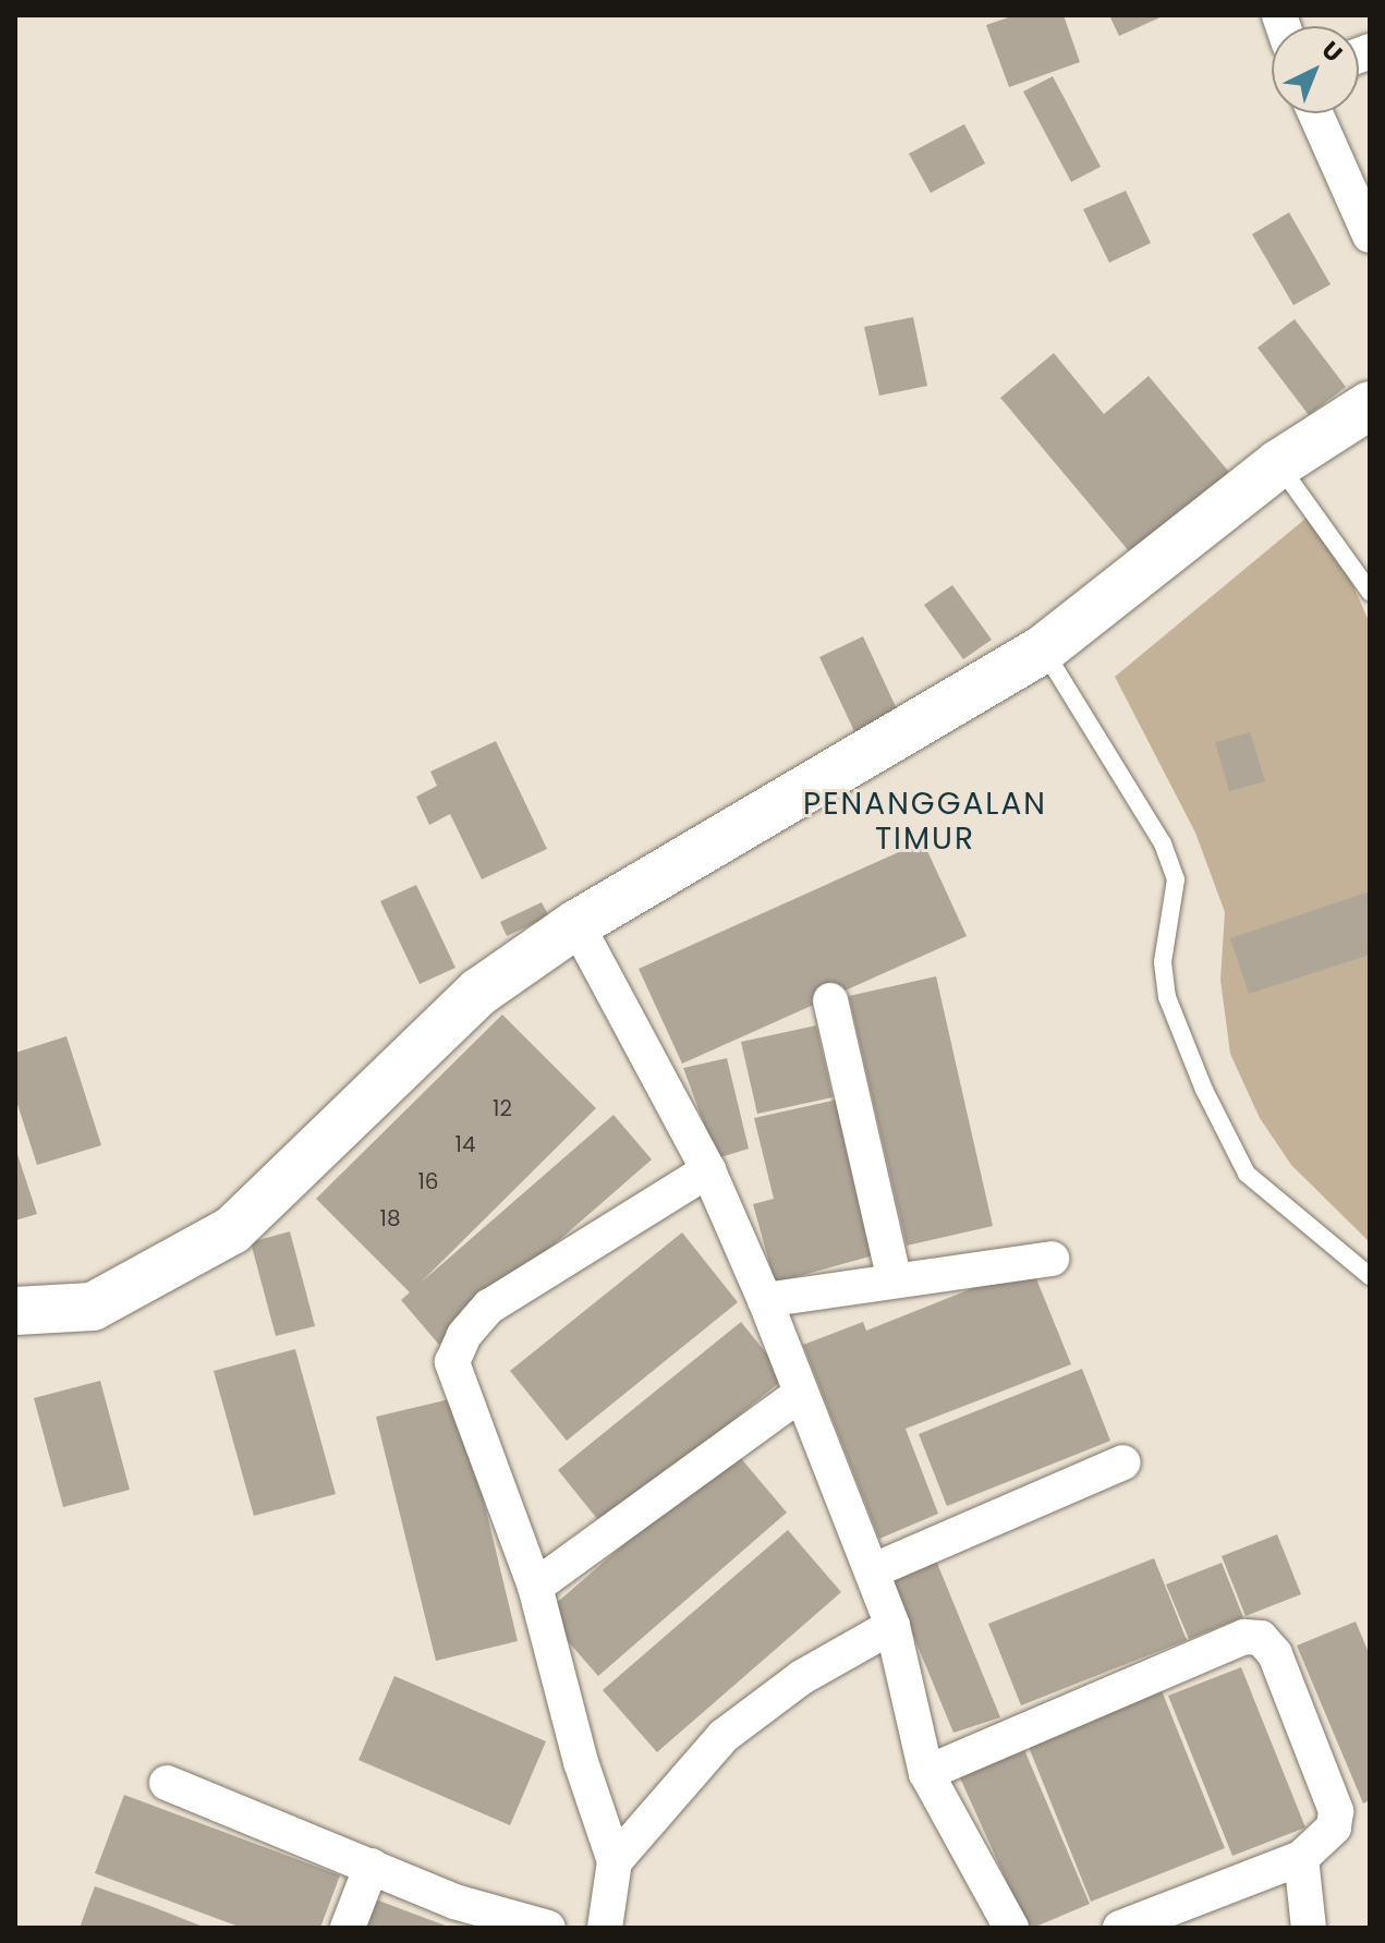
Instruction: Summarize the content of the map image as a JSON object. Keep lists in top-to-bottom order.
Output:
{
  "districts": ["PENANGGALAN TIMUR"],
  "house_numbers": [
    "12",
    "14",
    "16",
    "18"
  ],
  "north": "top right"
}
